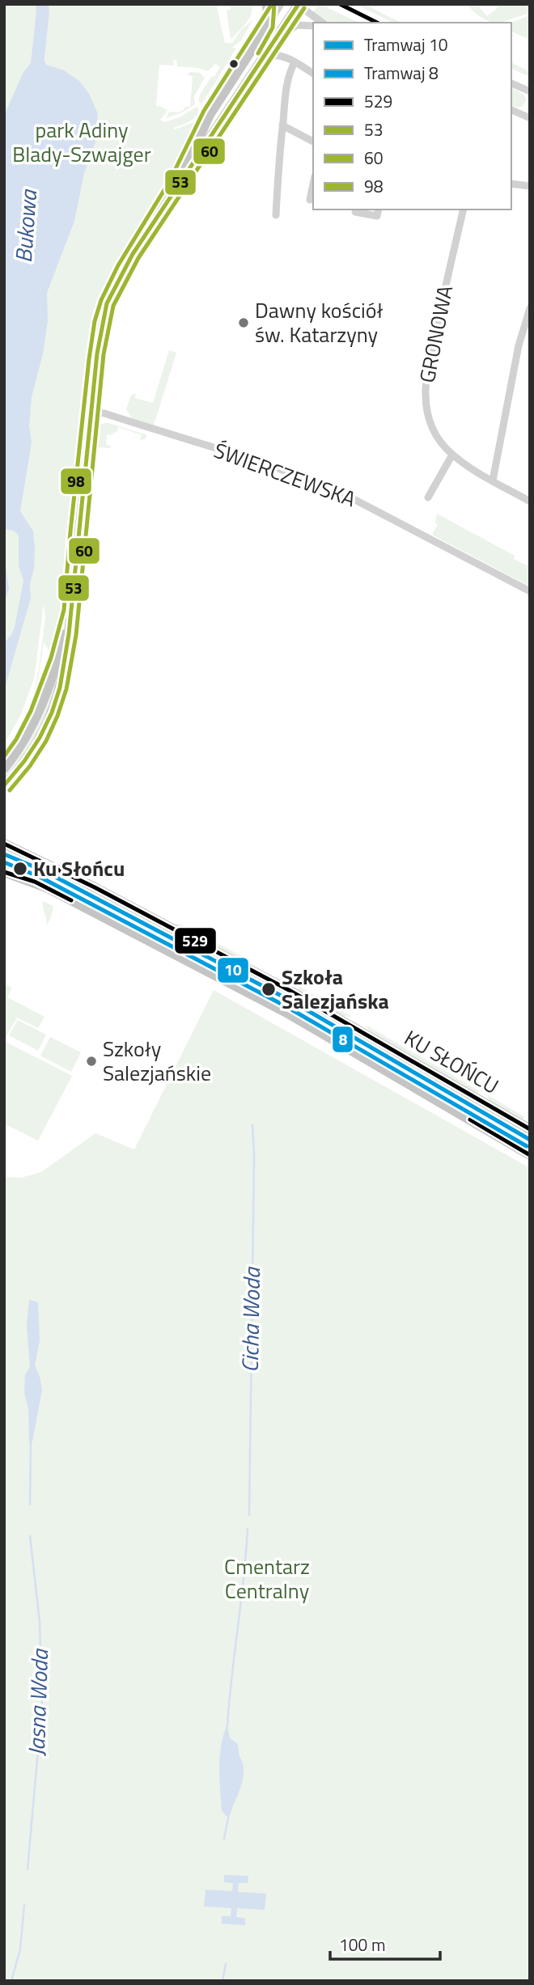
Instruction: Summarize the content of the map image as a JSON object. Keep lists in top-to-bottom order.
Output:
{
  "streets": {
    "main road": ["KU SŁOŃCU"],
    "street": ["GRONOWA", "ŚWIERCZEWSKA"]
  },
  "water": ["Bukowa", "Cicha Woda", "Jasna Woda"],
  "parks": ["park Adiny Blady-Szwajger", "Cmentarz Centralny"],
  "places": [
    "Dawny kościół św. Katarzyny",
    "Ku Słońcu",
    "Szkoła Salezjańska",
    "Szkoły Salezjańskie"
  ],
  "lines": [
    "transit line 529",
    "transit line 53",
    "transit line 60",
    "transit line 98",
    "tram line 10",
    "tram line 8"
  ],
  "legend": [
    "Tramwaj 10",
    "Tramwaj 8",
    "529",
    "53",
    "60",
    "98"
  ],
  "scale_bar": "100 m"
}
